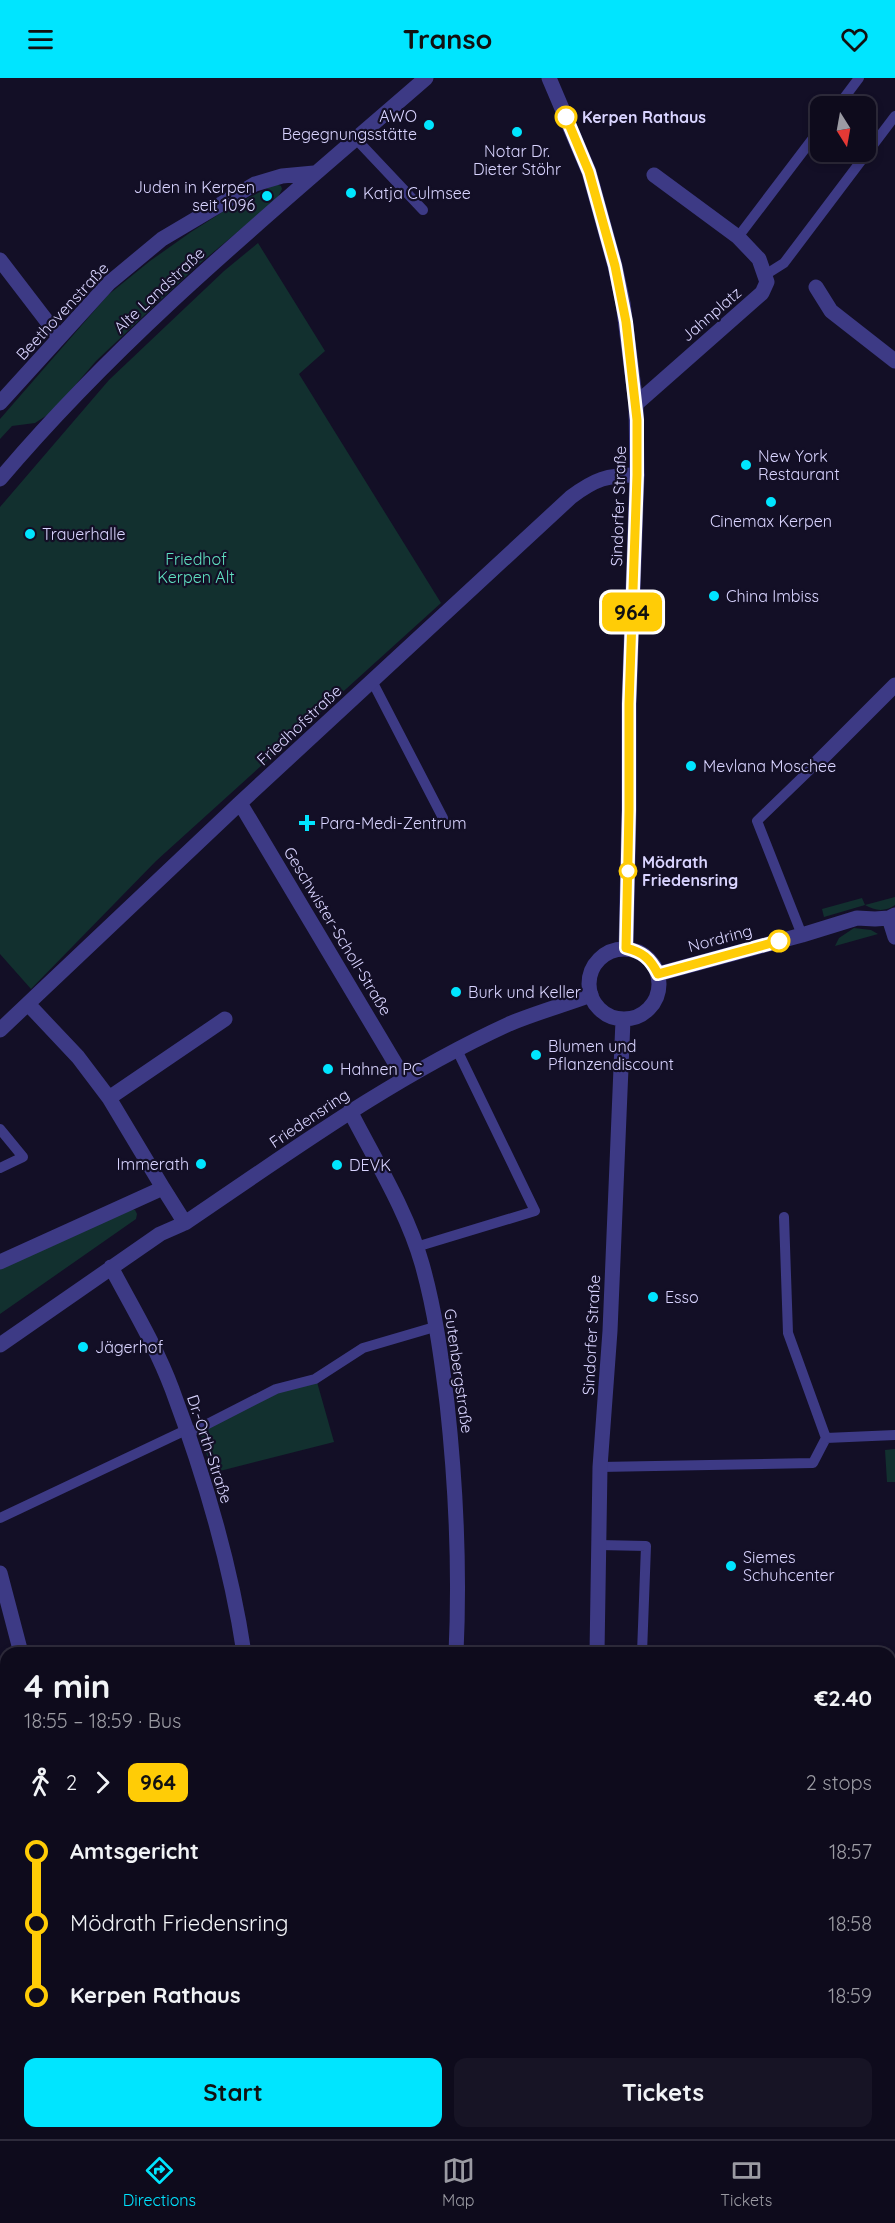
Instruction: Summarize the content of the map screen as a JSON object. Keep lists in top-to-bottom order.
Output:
{
  "streets": {
    "street": [
      "Alte Landstraße",
      "Beethovenstraße",
      "Jahnplatz",
      "Sindorfer Straße",
      "Friedhofstraße",
      "Geschwister-Scholl-Straße",
      "Nordring",
      "Friedensring",
      "Gutenbergstraße",
      "Dr.-Orth-Straße"
    ]
  },
  "crossings": [
    ["Alte Landstraße", "Beethovenstraße"],
    ["Jahnplatz", "Sindorfer Straße"],
    ["Sindorfer Straße", "Friedhofstraße"],
    ["Sindorfer Straße", "Nordring"],
    ["Sindorfer Straße", "Friedensring"],
    ["Friedhofstraße", "Geschwister-Scholl-Straße"],
    ["Geschwister-Scholl-Straße", "Friedensring"],
    ["Nordring", "Friedensring"],
    ["Friedensring", "Gutenbergstraße"],
    ["Friedensring", "Dr.-Orth-Straße"]
  ],
  "parks": ["Friedhof Kerpen Alt"],
  "places": {
    "other": [
      "Kerpen Rathaus",
      "AWO Begegnungsstätte",
      "Notar Dr. Dieter Stöhr",
      "Katja Culmsee",
      "Juden in Kerpen seit 1096",
      "New York Restaurant",
      "Cinemax Kerpen",
      "Trauerhalle",
      "China Imbiss",
      "Mevlana Moschee",
      "Mödrath Friedensring",
      "Burk und Keller",
      "Blumen und Pflanzendiscount",
      "Hahnen PC",
      "Immerath",
      "DEVK",
      "Esso",
      "Jägerhof",
      "Siemes Schuhcenter"
    ],
    "health": ["Para-Medi-Zentrum"]
  },
  "lines": ["bus line 964"],
  "north": "bottom",
  "page": {
    "header": "Transo",
    "on_map": "964",
    "heading": ["4 min", "18:55 – 18:59 · Bus", "€2.40"],
    "legs": ["2", "964", "2 stops"],
    "list": [
      {
        "name": "Amtsgericht",
        "value": "18:57"
      },
      {
        "name": "Mödrath Friedensring",
        "value": "18:58"
      },
      {
        "name": "Kerpen Rathaus",
        "value": "18:59"
      }
    ],
    "buttons": ["Start", "Tickets"],
    "tabs": ["Directions", "Map", "Tickets"]
  }
}
